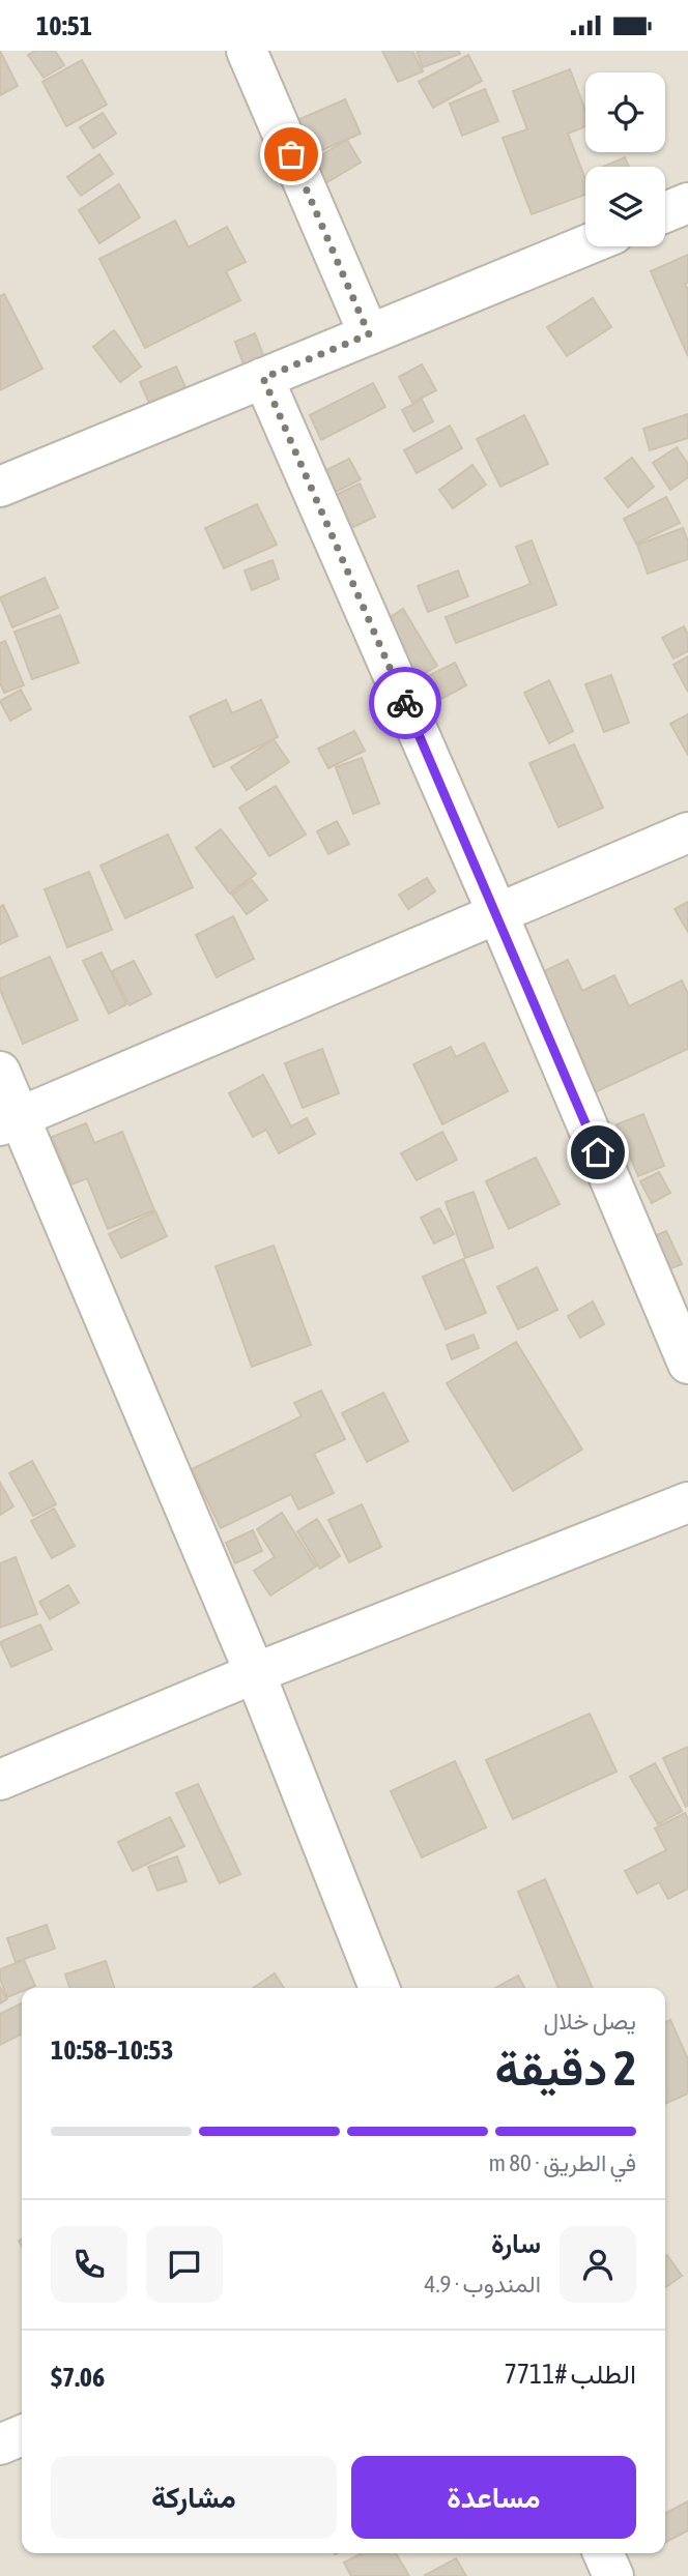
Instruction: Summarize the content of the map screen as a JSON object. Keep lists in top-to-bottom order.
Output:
{
  "page": {
    "status": "10:51",
    "heading": ["2 دقيقة", "يصل خلال", "10:53–10:58"],
    "panel": [
      "سارة",
      "المندوب · 4.9",
      "الطلب #7711",
      "$7.06"
    ],
    "bar": "في الطريق · 80 m",
    "buttons": ["مساعدة", "مشاركة"]
  }
}
